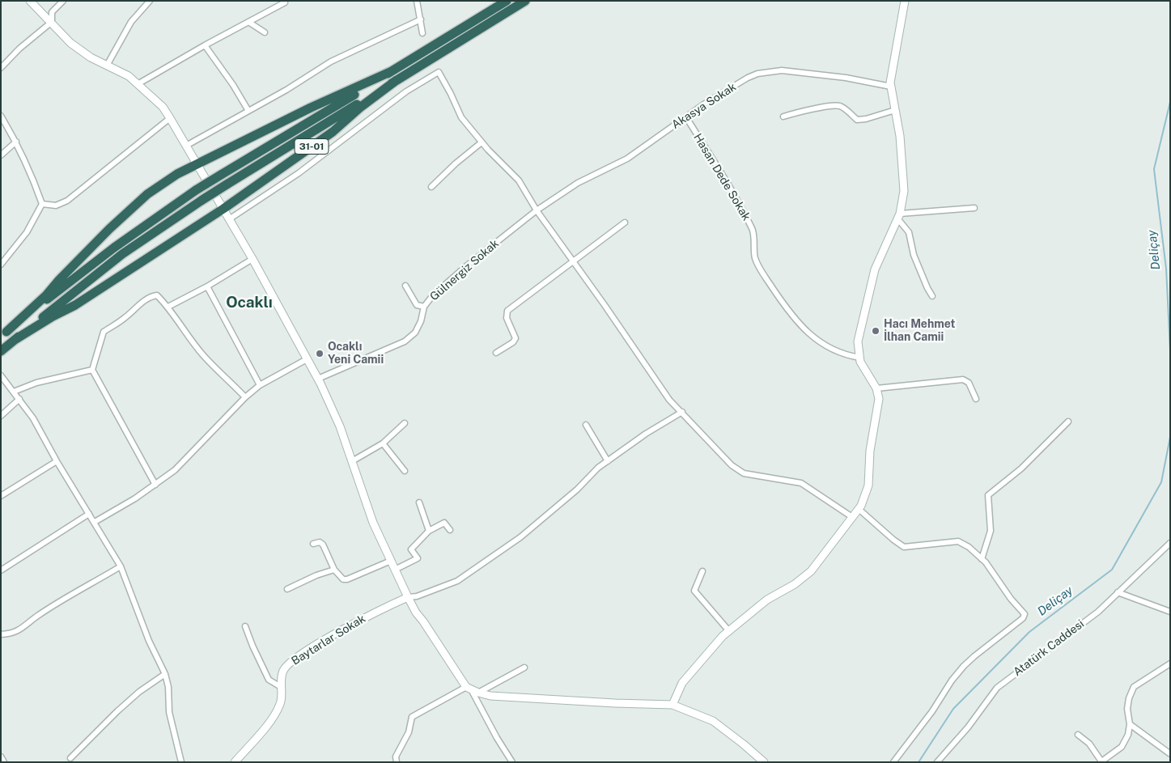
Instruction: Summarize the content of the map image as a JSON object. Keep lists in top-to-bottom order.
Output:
{
  "streets": {
    "highway": ["31-01"],
    "street": [
      "Akasya Sokak",
      "Hasan Dede Sokak",
      "Gülnergiz Sokak",
      "Baytarlar Sokak",
      "Atatürk Caddesi"
    ]
  },
  "crossings": [
    ["Akasya Sokak", "Hasan Dede Sokak"],
    ["Akasya Sokak", "Gülnergiz Sokak"]
  ],
  "districts": ["Ocaklı"],
  "water": ["Deliçay"],
  "places": ["Hacı Mehmet İlhan Camii", "Ocaklı Yeni Camii"]
}
